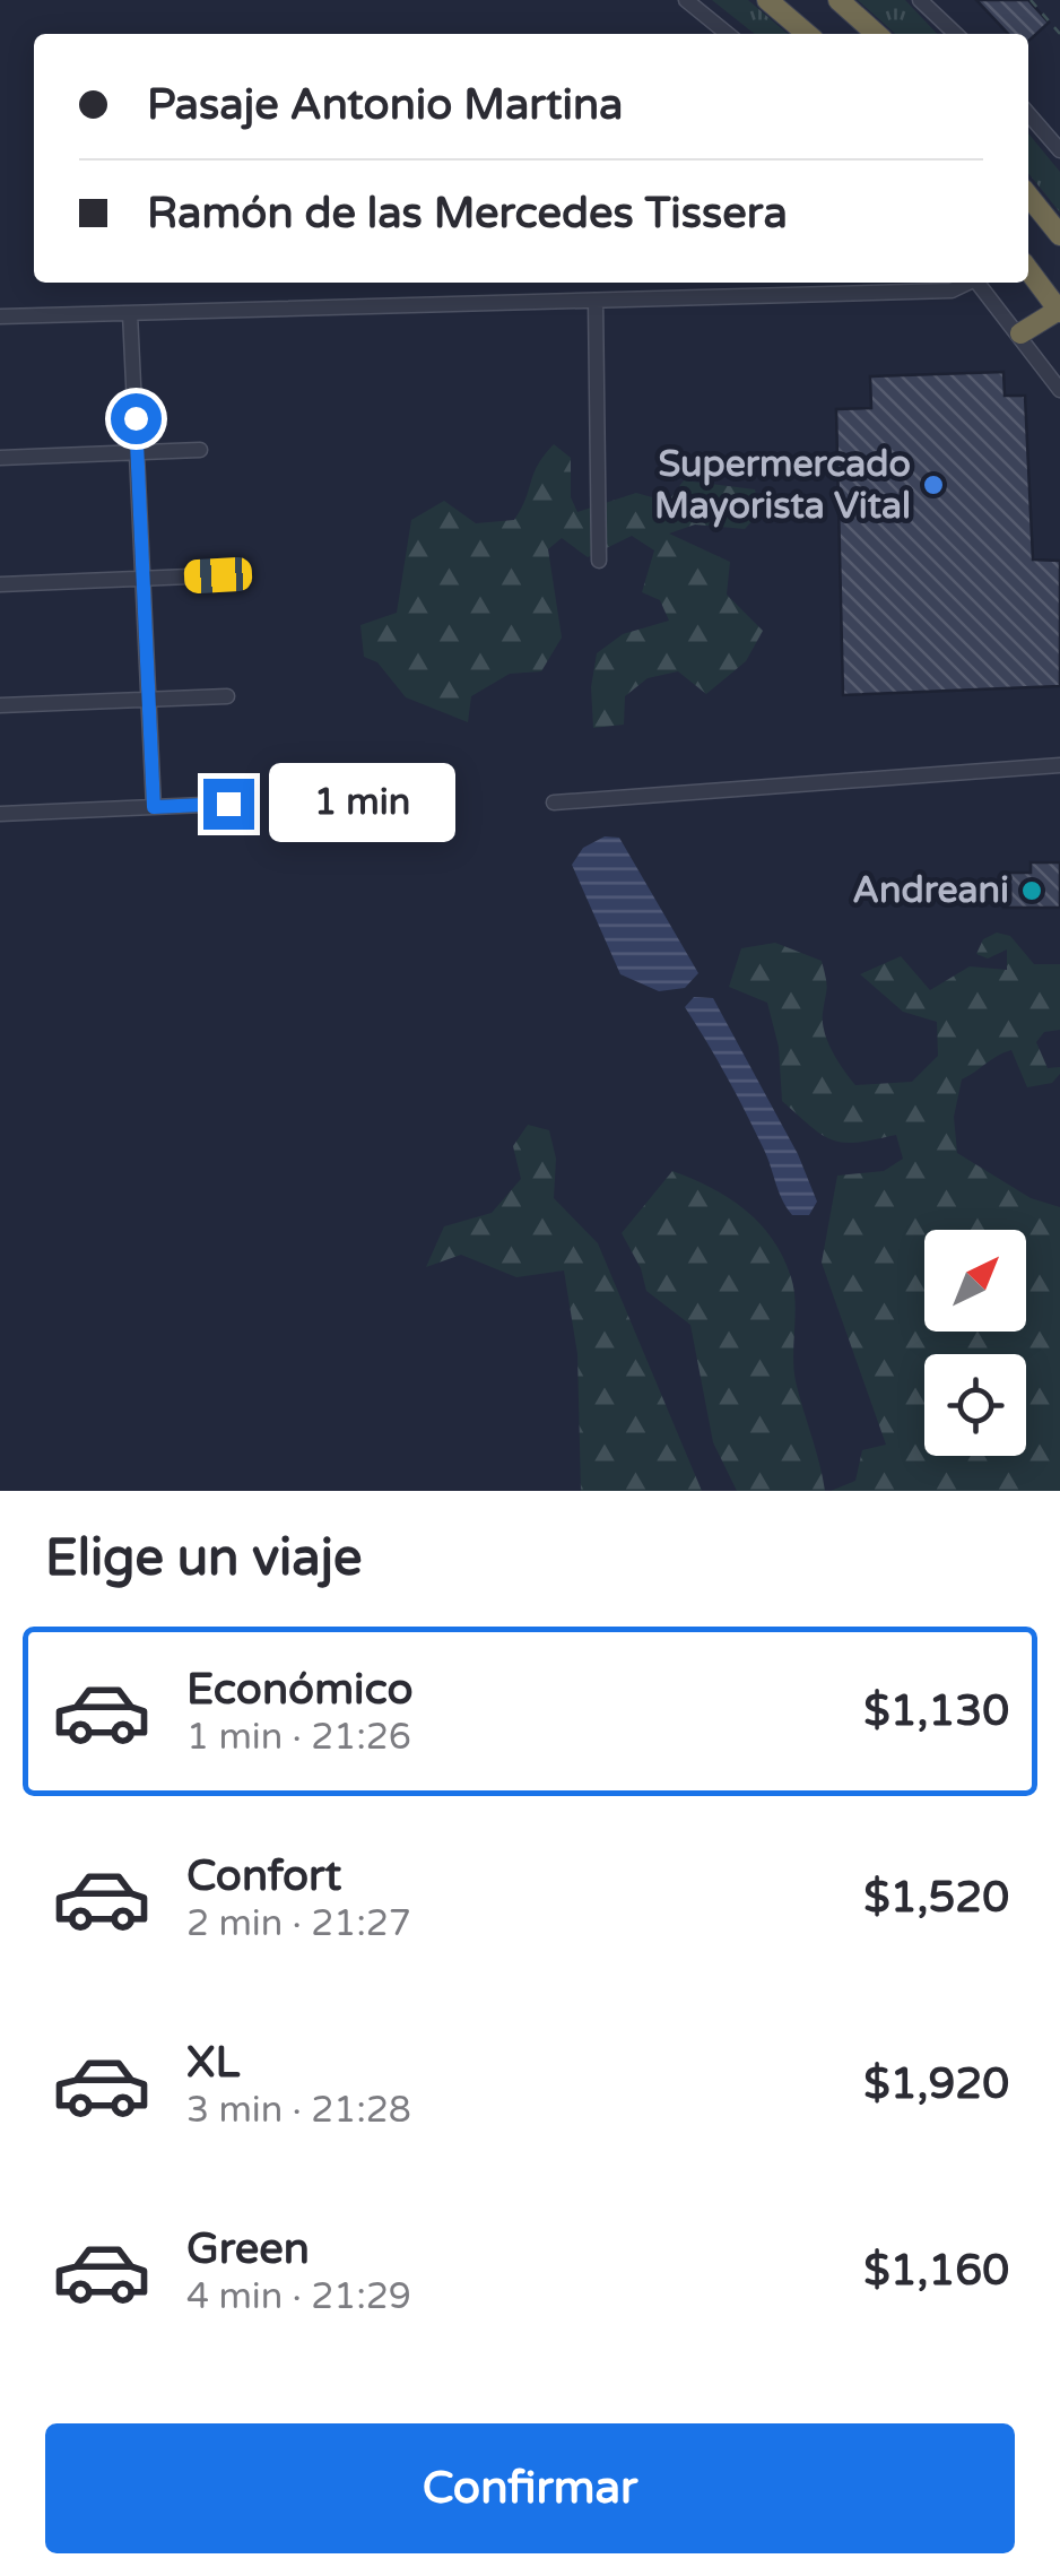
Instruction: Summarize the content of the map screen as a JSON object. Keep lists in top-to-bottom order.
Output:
{
  "places": ["Supermercado Mayorista Vital", "Andreani"],
  "north": "top right",
  "page": {
    "banner": ["Pasaje Antonio Martina", "Ramón de las Mercedes Tissera"],
    "bubble": "1 min",
    "heading": "Elige un viaje",
    "list": [
      {
        "name": "Económico",
        "note": "1 min · 21:26",
        "value": "$1,130"
      },
      {
        "name": "Confort",
        "note": "2 min · 21:27",
        "value": "$1,520"
      },
      {
        "name": "XL",
        "note": "3 min · 21:28",
        "value": "$1,920"
      },
      {
        "name": "Green",
        "note": "4 min · 21:29",
        "value": "$1,160"
      }
    ],
    "buttons": "Confirmar"
  }
}
